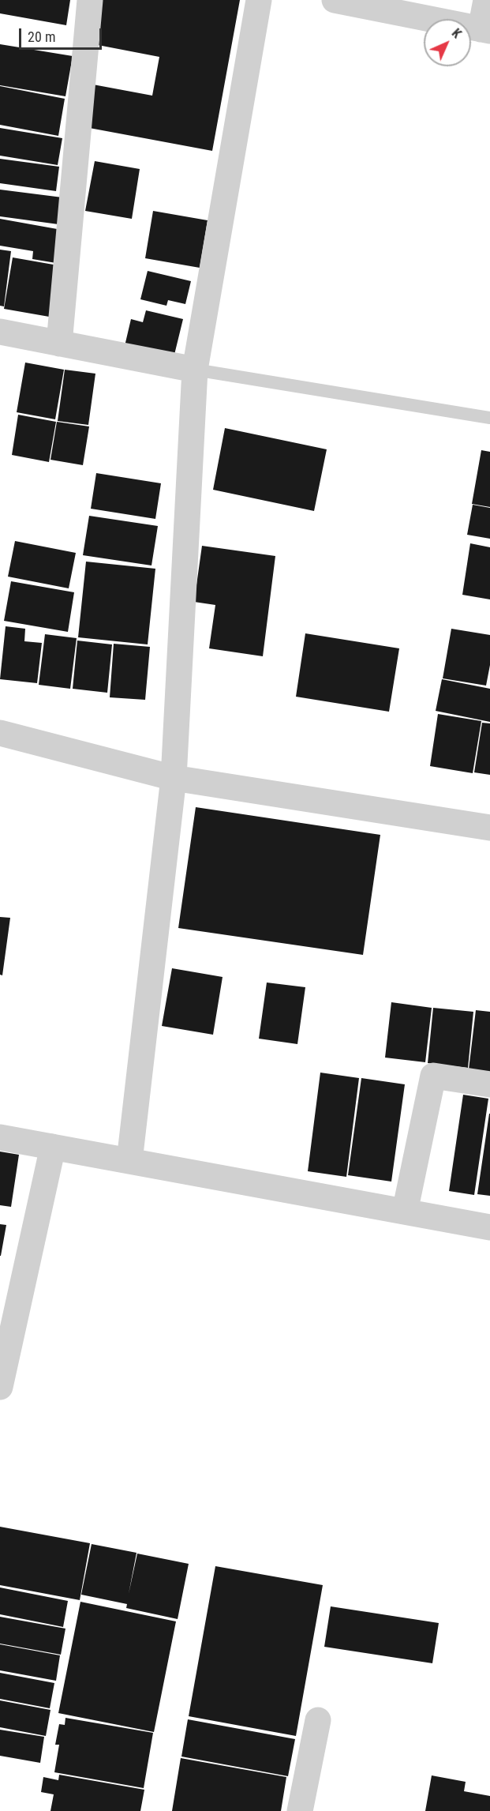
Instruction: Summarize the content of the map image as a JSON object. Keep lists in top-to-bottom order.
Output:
{
  "scale_bar": "20 m",
  "north": "top right"
}
